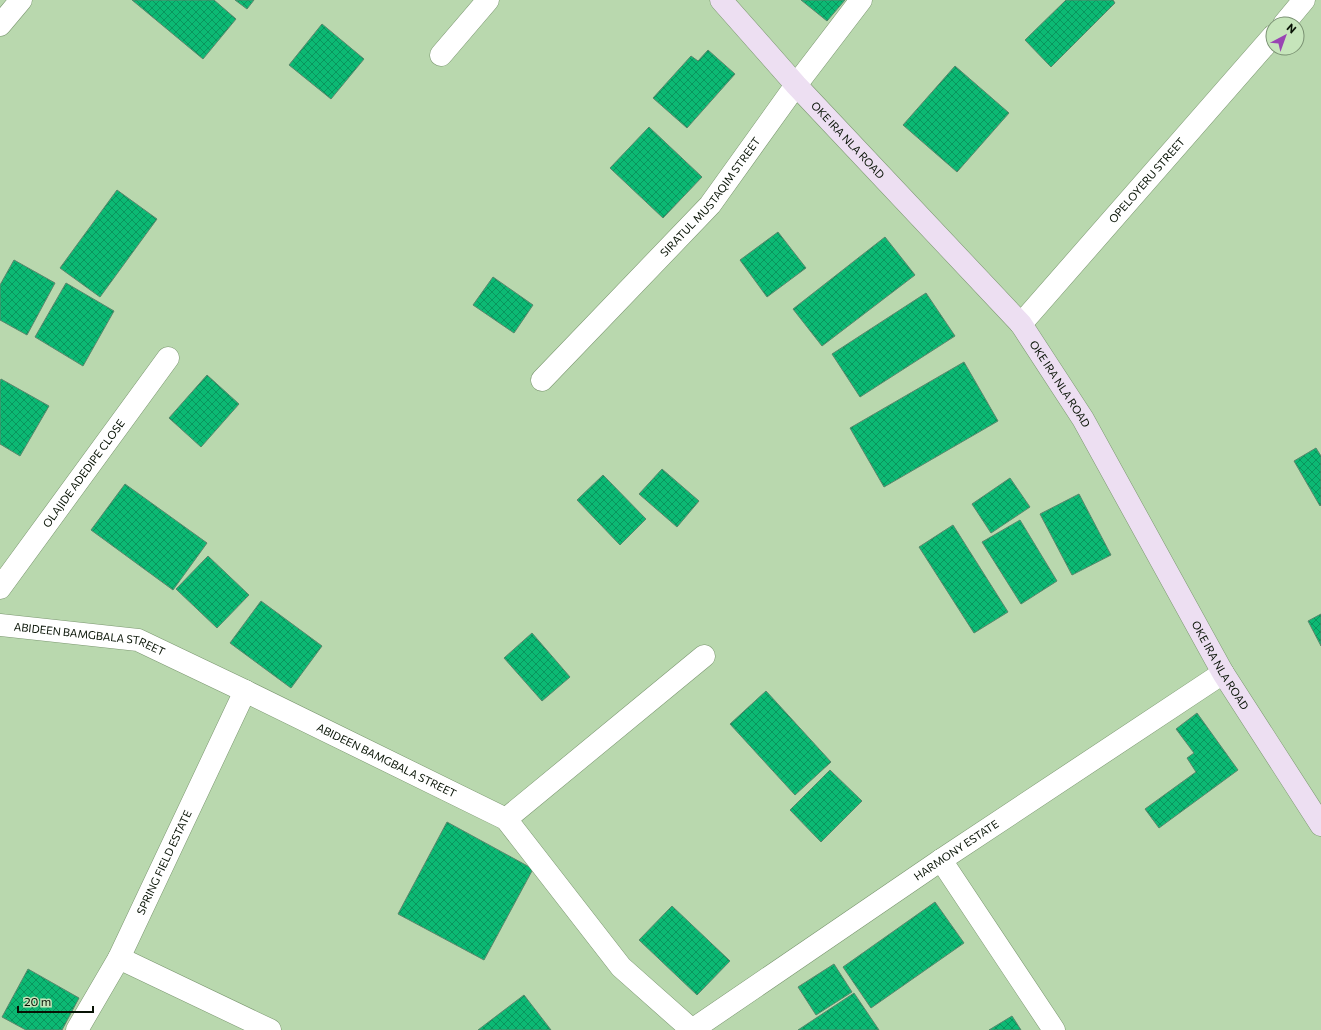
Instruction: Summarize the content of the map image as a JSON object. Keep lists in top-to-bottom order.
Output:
{
  "streets": {
    "street": [
      "OKE IRA NLA ROAD",
      "OPELOYERU STREET",
      "SIRATUL MUSTAQIM STREET",
      "OLAJIDE ADEDIPE CLOSE",
      "ABIDEEN BAMGBALA STREET",
      "HARMONY ESTATE",
      "SPRING FIELD ESTATE"
    ]
  },
  "crossings": [
    ["OKE IRA NLA ROAD", "OPELOYERU STREET"],
    ["OKE IRA NLA ROAD", "SIRATUL MUSTAQIM STREET"],
    ["OKE IRA NLA ROAD", "HARMONY ESTATE"],
    ["ABIDEEN BAMGBALA STREET", "HARMONY ESTATE"],
    ["ABIDEEN BAMGBALA STREET", "SPRING FIELD ESTATE"]
  ],
  "scale_bar": "20 m",
  "north": "top right"
}
